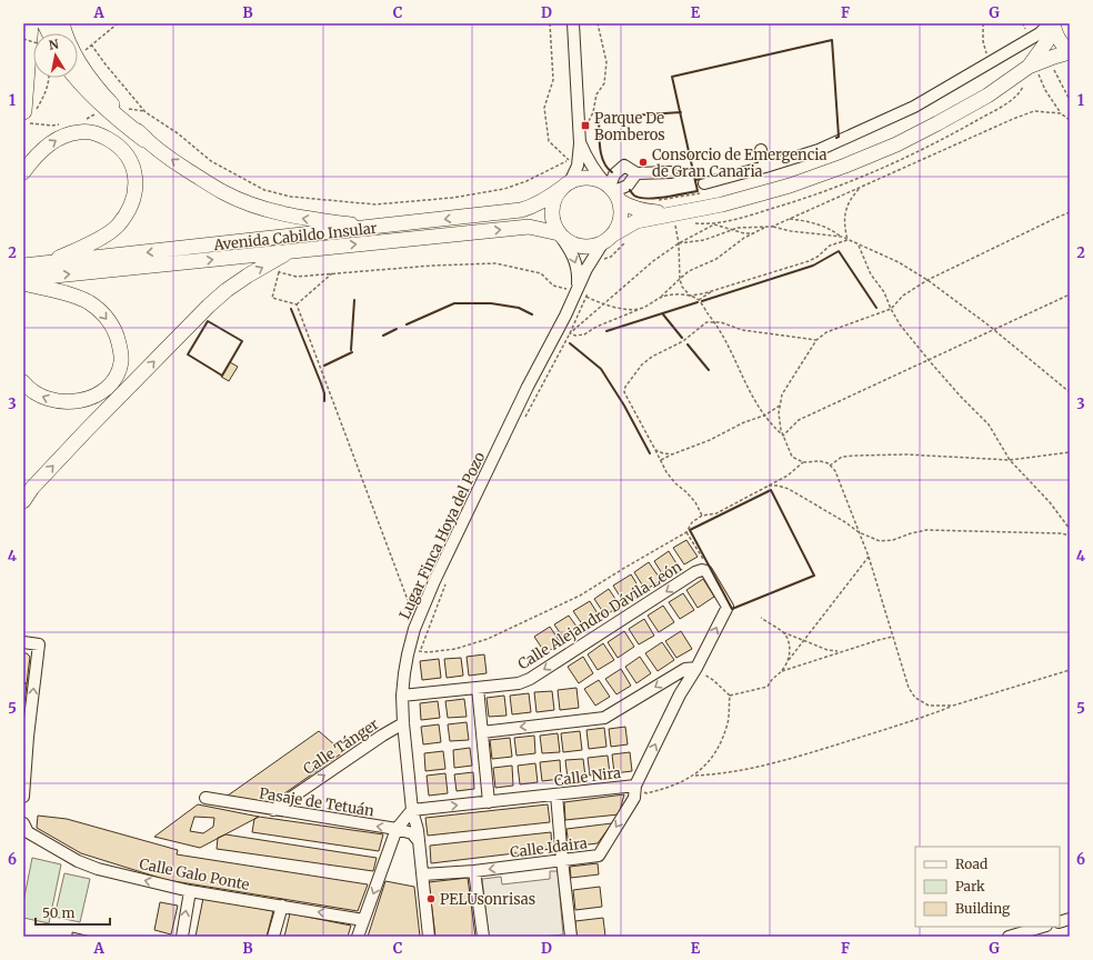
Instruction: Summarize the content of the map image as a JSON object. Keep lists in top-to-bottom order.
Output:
{
  "streets": {
    "main road": ["Avenida Cabildo Insular"],
    "street": [
      "Lugar Finca Hoya del Pozo",
      "Calle Alejandro Dávila León",
      "Calle Tánger",
      "Calle Nira",
      "Pasaje de Tetuán",
      "Calle Idaira",
      "Calle Galo Ponte"
    ]
  },
  "crossings": [
    ["Avenida Cabildo Insular", "Lugar Finca Hoya del Pozo"],
    ["Lugar Finca Hoya del Pozo", "Calle Alejandro Dávila León"],
    ["Lugar Finca Hoya del Pozo", "Calle Tánger"],
    ["Lugar Finca Hoya del Pozo", "Calle Nira"],
    ["Lugar Finca Hoya del Pozo", "Pasaje de Tetuán"],
    ["Lugar Finca Hoya del Pozo", "Calle Idaira"],
    ["Calle Alejandro Dávila León", "Calle Nira"],
    ["Calle Tánger", "Pasaje de Tetuán"],
    ["Calle Nira", "Calle Idaira"]
  ],
  "one_way": [
    "Calle Tánger",
    "Calle Nira",
    "Pasaje de Tetuán",
    "Calle Idaira",
    "Calle Galo Ponte"
  ],
  "places": {
    "transit": ["Parque De Bomberos"],
    "other": ["Consorcio de Emergencia de Gran Canaria", "PELUsonrisas"]
  },
  "legend": ["Road", "Park", "Building"],
  "scale_bar": "50 m",
  "north": "top",
  "grid": {
    "columns": [
      "A",
      "B",
      "C",
      "D",
      "E",
      "F",
      "G"
    ],
    "rows": [
      "1",
      "2",
      "3",
      "4",
      "5",
      "6"
    ]
  }
}
